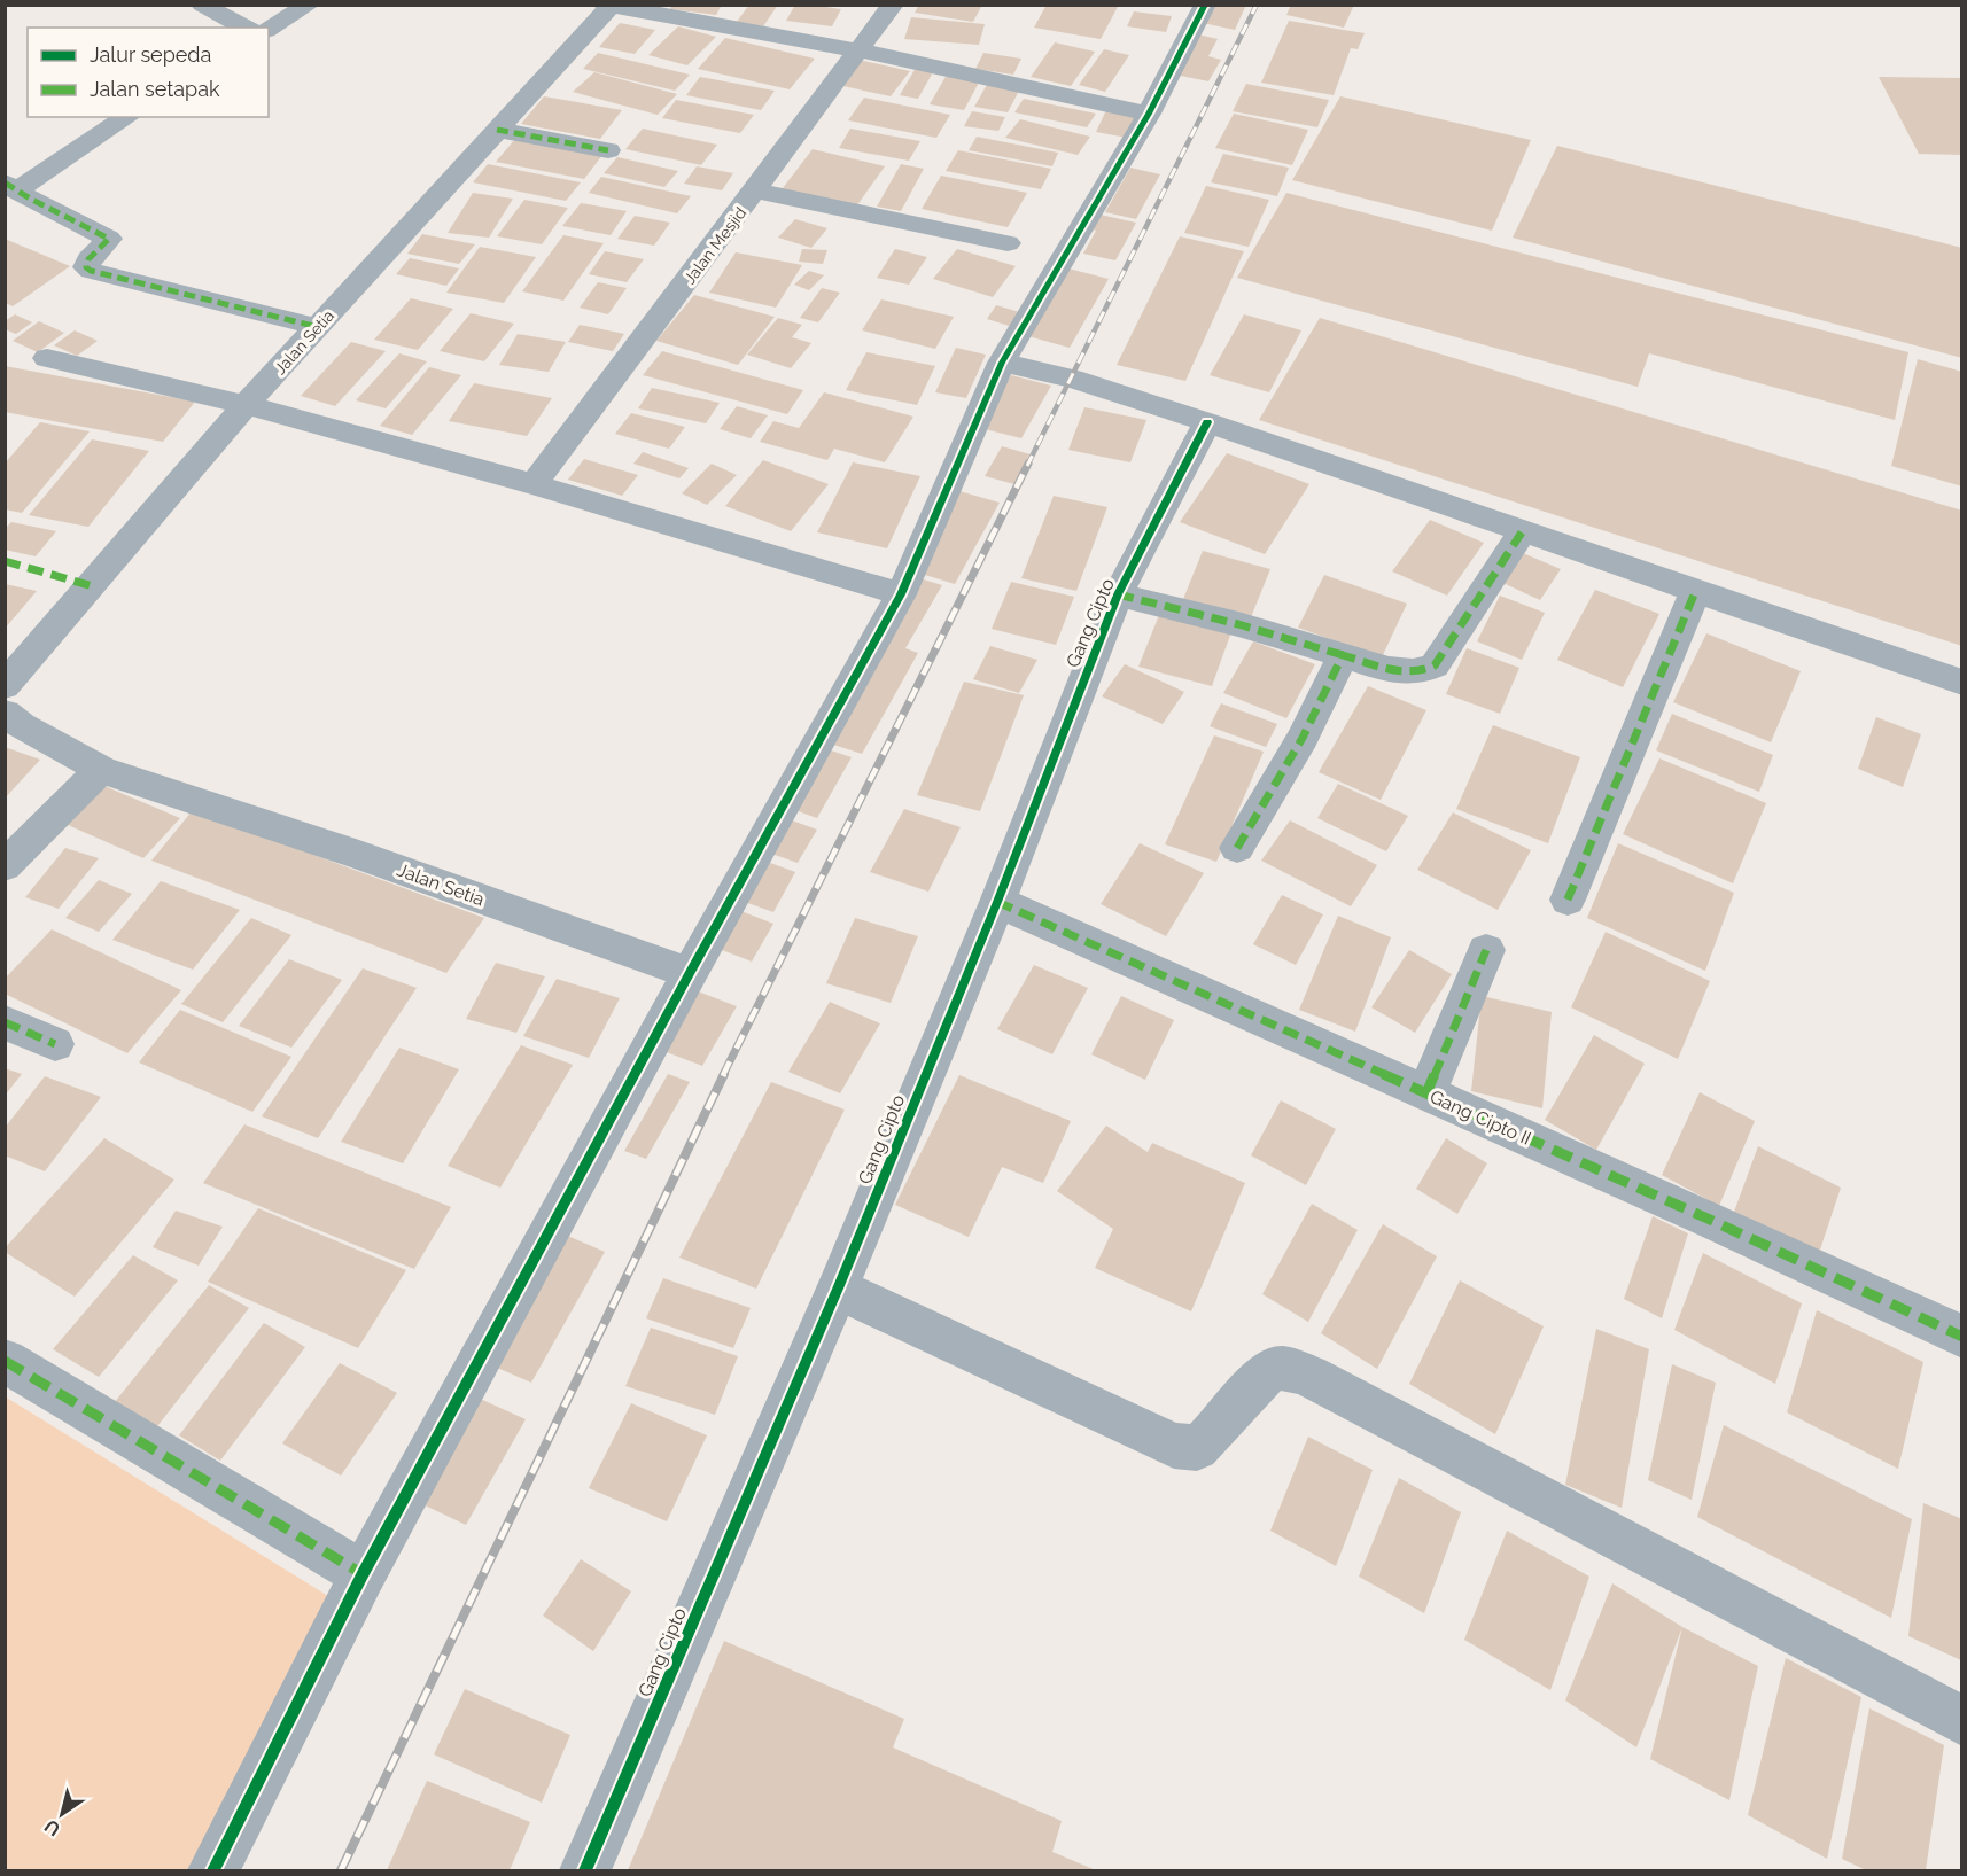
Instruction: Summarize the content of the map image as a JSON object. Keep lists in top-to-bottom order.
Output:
{
  "streets": {
    "street": [
      "Jalan Mesjid",
      "Jalan Setia",
      "Gang Cipto",
      "Gang Cipto II"
    ]
  },
  "crossings": [
    ["Gang Cipto", "Gang Cipto II"]
  ],
  "legend": ["Jalur sepeda", "Jalan setapak"],
  "north": "bottom left"
}
